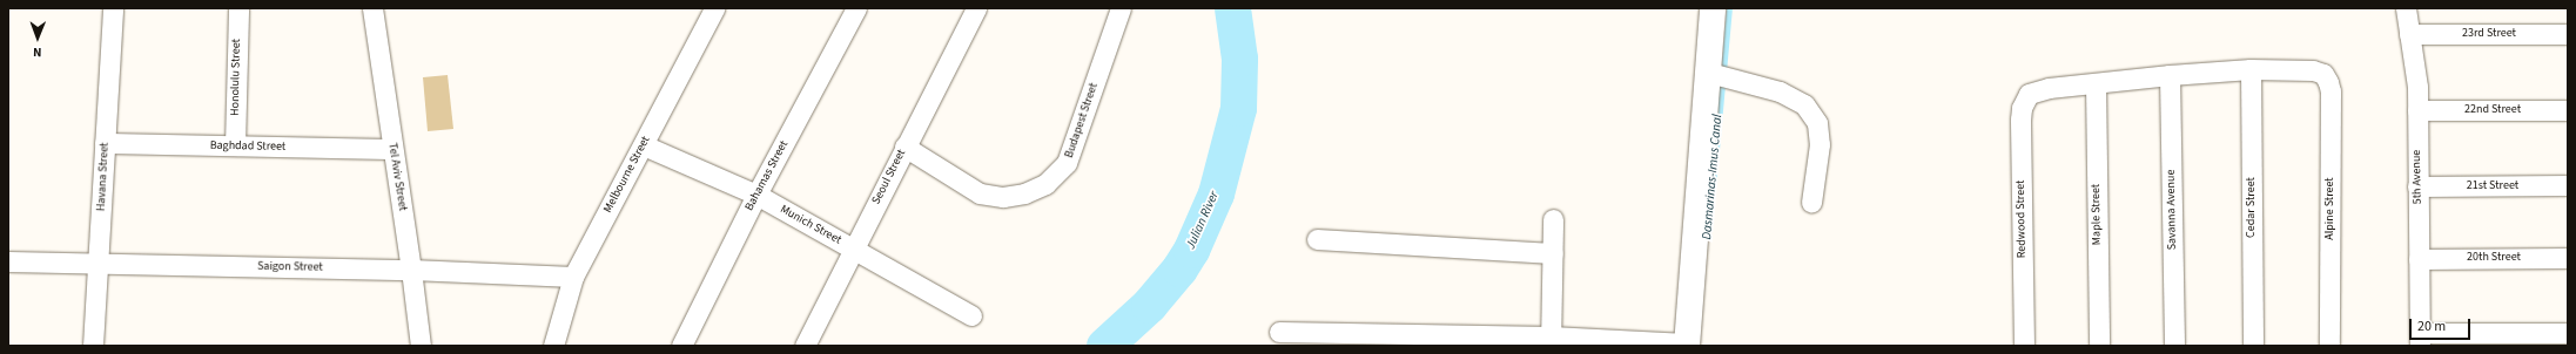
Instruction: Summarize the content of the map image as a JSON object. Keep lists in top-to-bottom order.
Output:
{
  "streets": {
    "street": [
      "23rd Street",
      "Honolulu Street",
      "22nd Street",
      "Budapest Street",
      "Baghdad Street",
      "Melbourne Street",
      "Bahamas Street",
      "Havana Street",
      "Tel Aviv Street",
      "Seoul Street",
      "5th Avenue",
      "21st Street",
      "Cedar Street",
      "Alpine Street",
      "Savanna Avenue",
      "Maple Street",
      "Redwood Street",
      "Munich Street",
      "20th Street",
      "Saigon Street"
    ]
  },
  "crossings": [
    ["23rd Street", "5th Avenue"],
    ["Honolulu Street", "Baghdad Street"],
    ["22nd Street", "5th Avenue"],
    ["Budapest Street", "Seoul Street"],
    ["Baghdad Street", "Havana Street"],
    ["Baghdad Street", "Tel Aviv Street"],
    ["Melbourne Street", "Munich Street"],
    ["Melbourne Street", "Saigon Street"],
    ["Bahamas Street", "Munich Street"],
    ["Havana Street", "Saigon Street"],
    ["Tel Aviv Street", "Saigon Street"],
    ["Seoul Street", "Munich Street"],
    ["5th Avenue", "21st Street"],
    ["5th Avenue", "20th Street"],
    ["Cedar Street", "Alpine Street"],
    ["Maple Street", "Redwood Street"]
  ],
  "water": ["Dasmarinas-Imus Canal", "Julian River"],
  "scale_bar": "20 m",
  "north": "bottom"
}
